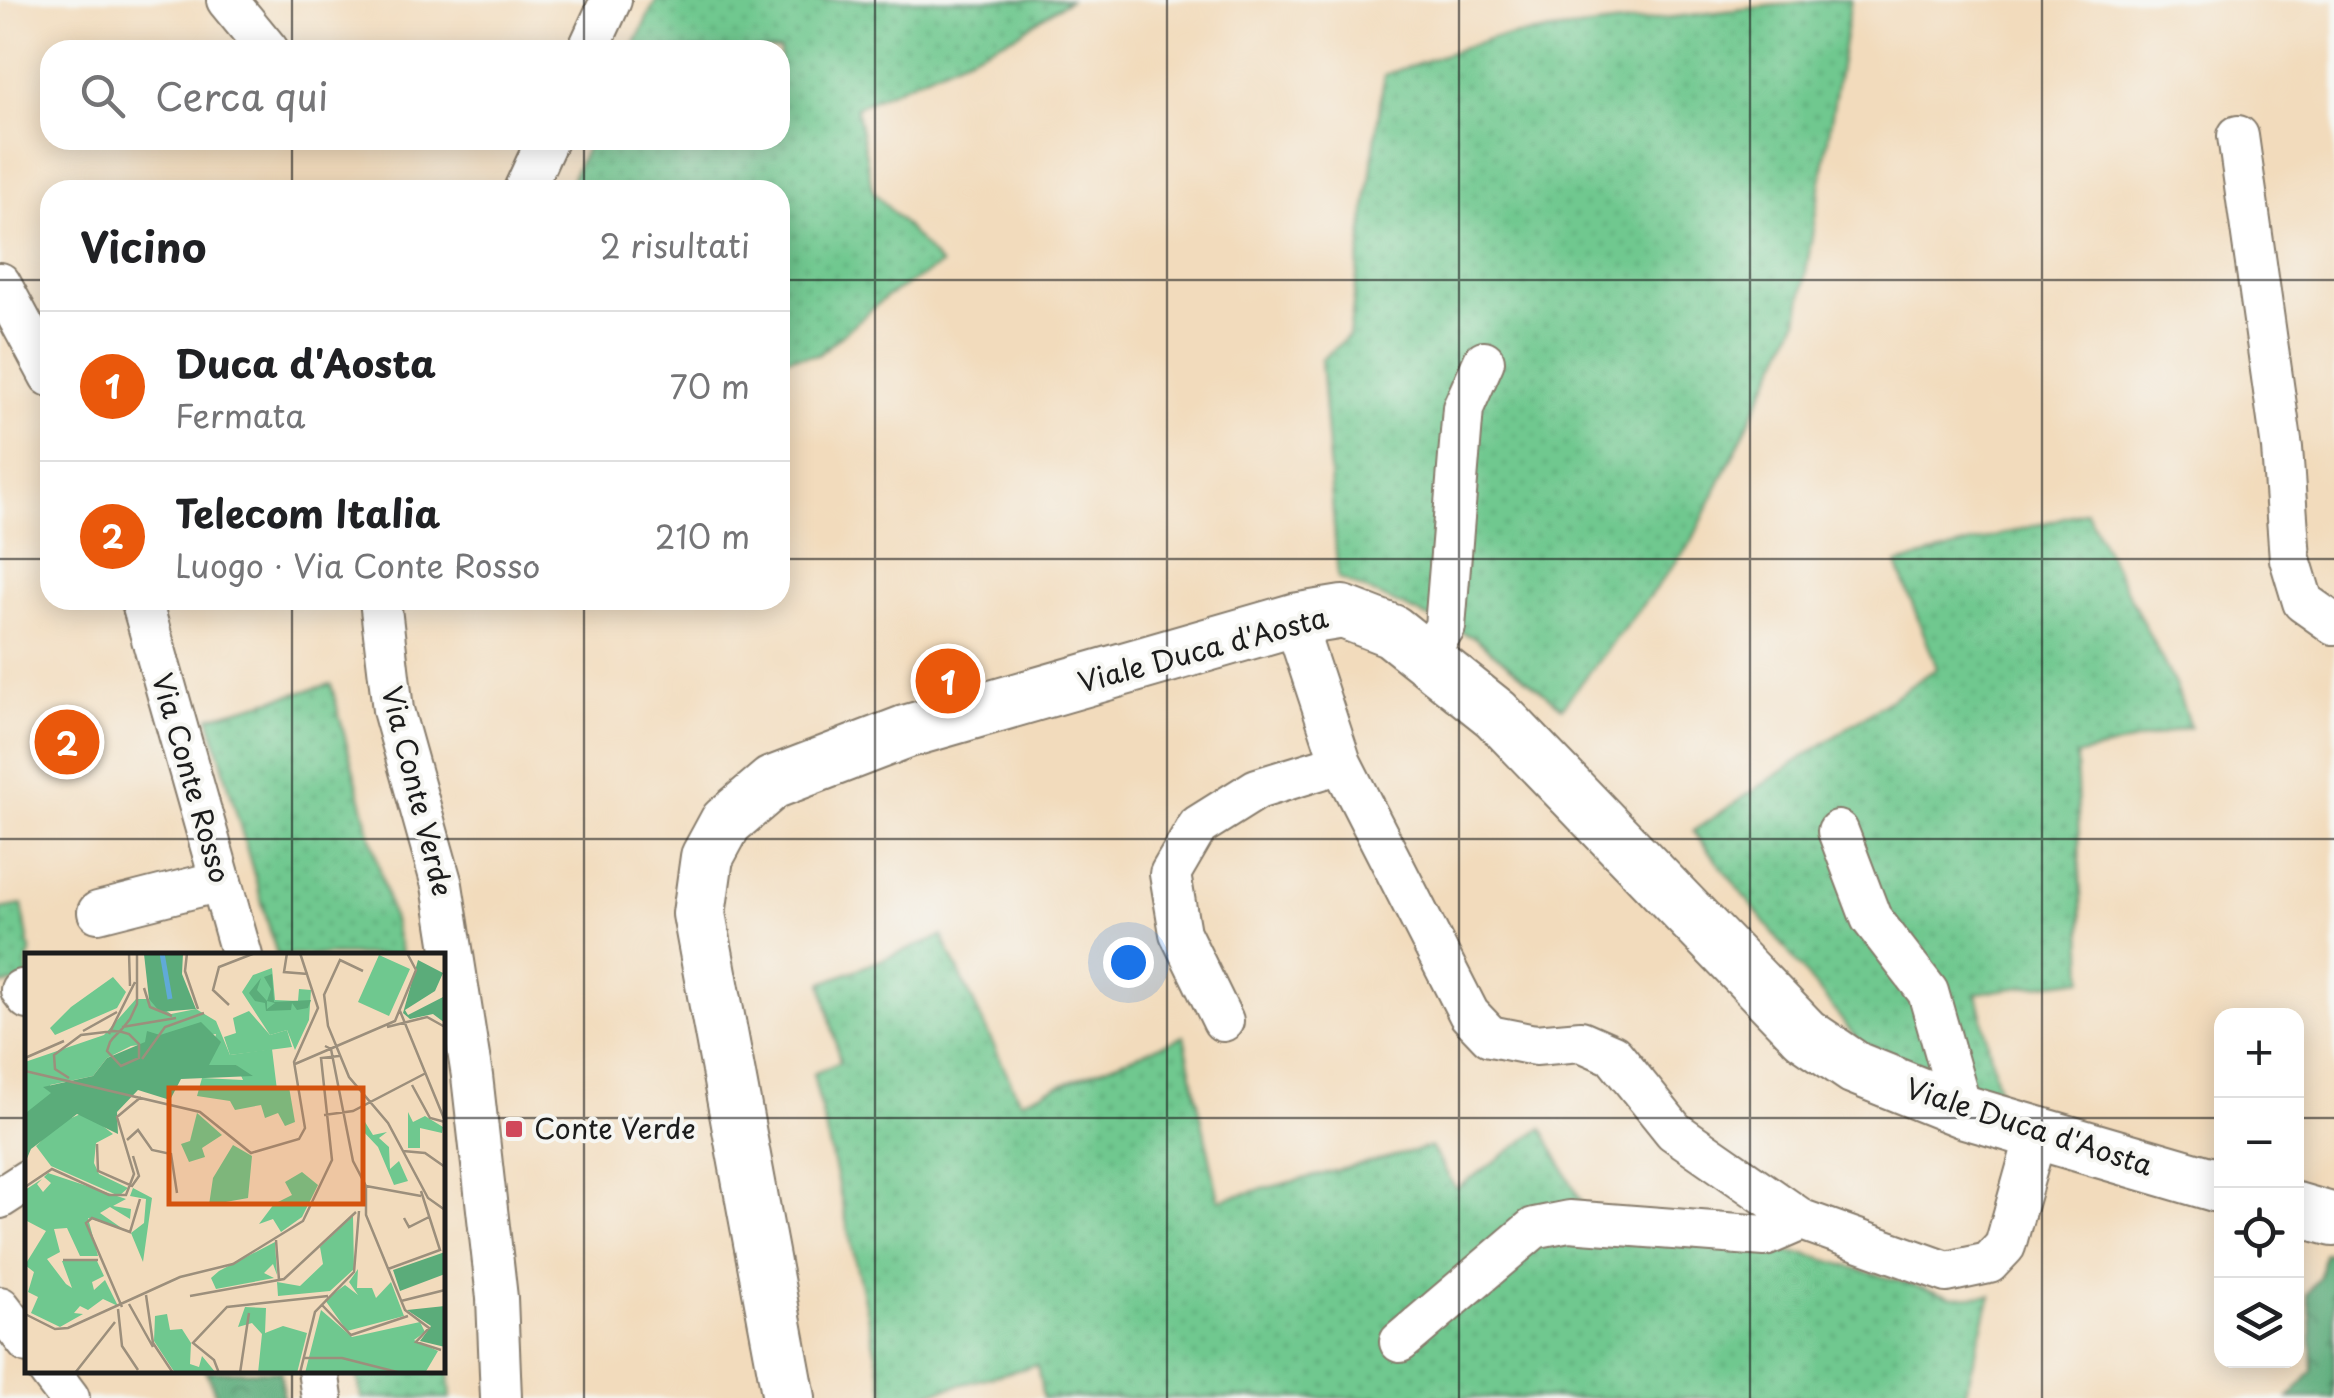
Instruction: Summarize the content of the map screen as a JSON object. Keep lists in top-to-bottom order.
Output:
{
  "streets": {
    "main road": ["Viale Duca d'Aosta"],
    "street": ["Via Conte Rosso", "Via Conte Verde"]
  },
  "places": {
    "transit": ["Conte Verde"]
  },
  "page": {
    "search": "Cerca qui",
    "heading": ["Vicino", "2 risultati"],
    "list": [
      {
        "mark": "1",
        "name": "Duca d'Aosta",
        "note": "Fermata",
        "value": "70 m"
      },
      {
        "mark": "2",
        "name": "Telecom Italia",
        "note": "Luogo · Via Conte Rosso",
        "value": "210 m"
      }
    ],
    "pins": ["1", "2"],
    "map_buttons": ["+", "−"]
  }
}
